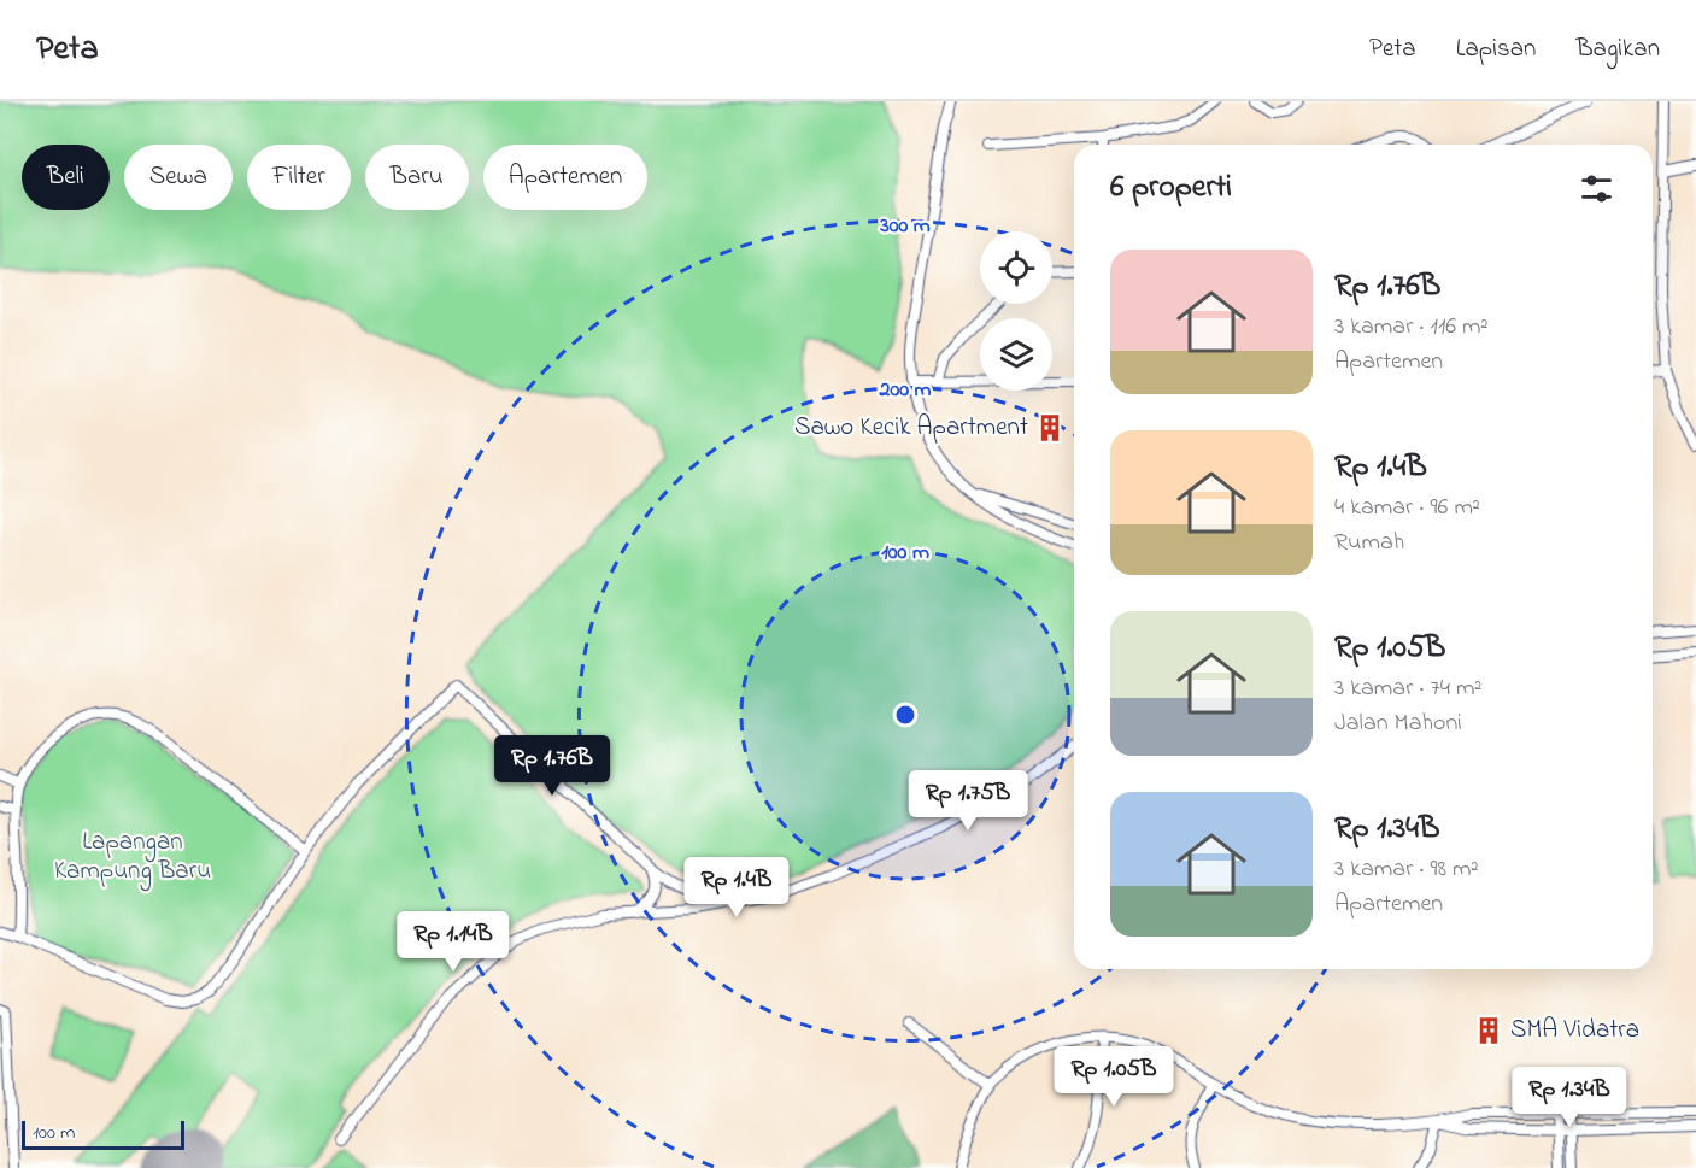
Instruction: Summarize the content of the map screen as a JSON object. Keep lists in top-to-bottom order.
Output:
{
  "parks": ["Lapangan Kampung Baru"],
  "places": {
    "building": ["Sawo Kecik Apartment", "SMA Vidatra"]
  },
  "scale_bar": "100 m",
  "page": {
    "header": "Peta",
    "nav": ["Peta", "Lapisan", "Bagikan"],
    "chip": [
      "Beli",
      "Sewa",
      "Filter",
      "Baru",
      "Apartemen"
    ],
    "heading": "6 properti",
    "list": [
      {
        "name": "Rp 1.76B",
        "note": "3 kamar · 116 m² · Apartemen"
      },
      {
        "name": "Rp 1.4B",
        "note": "4 kamar · 96 m² · Rumah"
      },
      {
        "name": "Rp 1.05B",
        "note": "3 kamar · 74 m² · Jalan Mahoni"
      },
      {
        "name": "Rp 1.34B",
        "note": "3 kamar · 98 m² · Apartemen"
      }
    ],
    "price": [
      "Rp 1.76B",
      "Rp 1.75B",
      "Rp 1.4B",
      "Rp 1.14B",
      "Rp 1.05B",
      "Rp 1.34B"
    ],
    "scale": "100 m"
  },
  "rings": ["300 m", "200 m", "100 m"]
}
